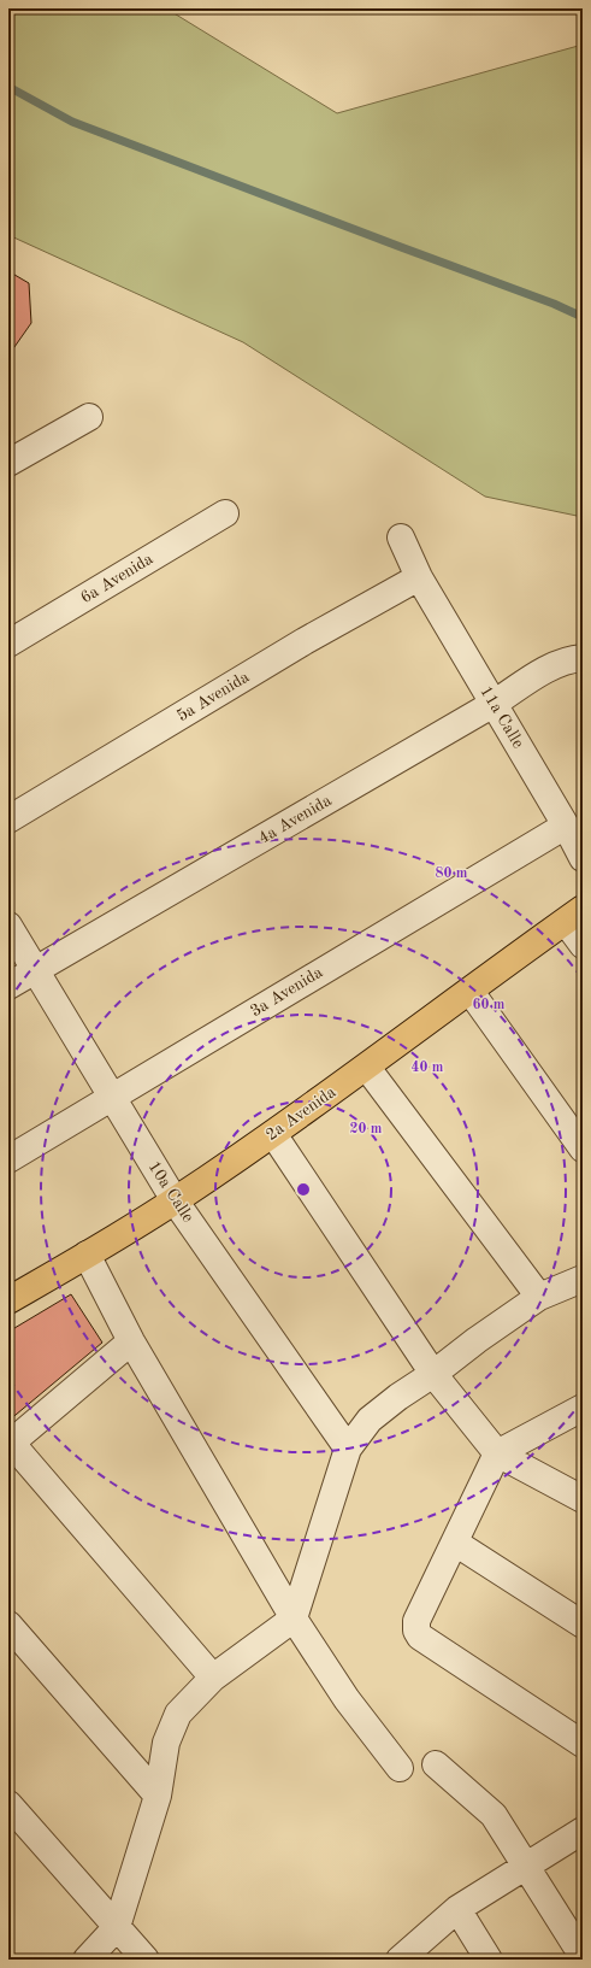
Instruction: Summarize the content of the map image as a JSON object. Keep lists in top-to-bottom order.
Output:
{
  "streets": {
    "main road": ["2a Avenida"],
    "street": [
      "6a Avenida",
      "5a Avenida",
      "11a Calle",
      "4a Avenida",
      "3a Avenida",
      "10a Calle"
    ]
  },
  "crossings": [
    ["5a Avenida", "11a Calle"],
    ["11a Calle", "4a Avenida"],
    ["11a Calle", "3a Avenida"],
    ["4a Avenida", "10a Calle"],
    ["3a Avenida", "10a Calle"],
    ["2a Avenida", "10a Calle"]
  ],
  "rings": [
    "80 m",
    "60 m",
    "40 m",
    "20 m"
  ]
}
